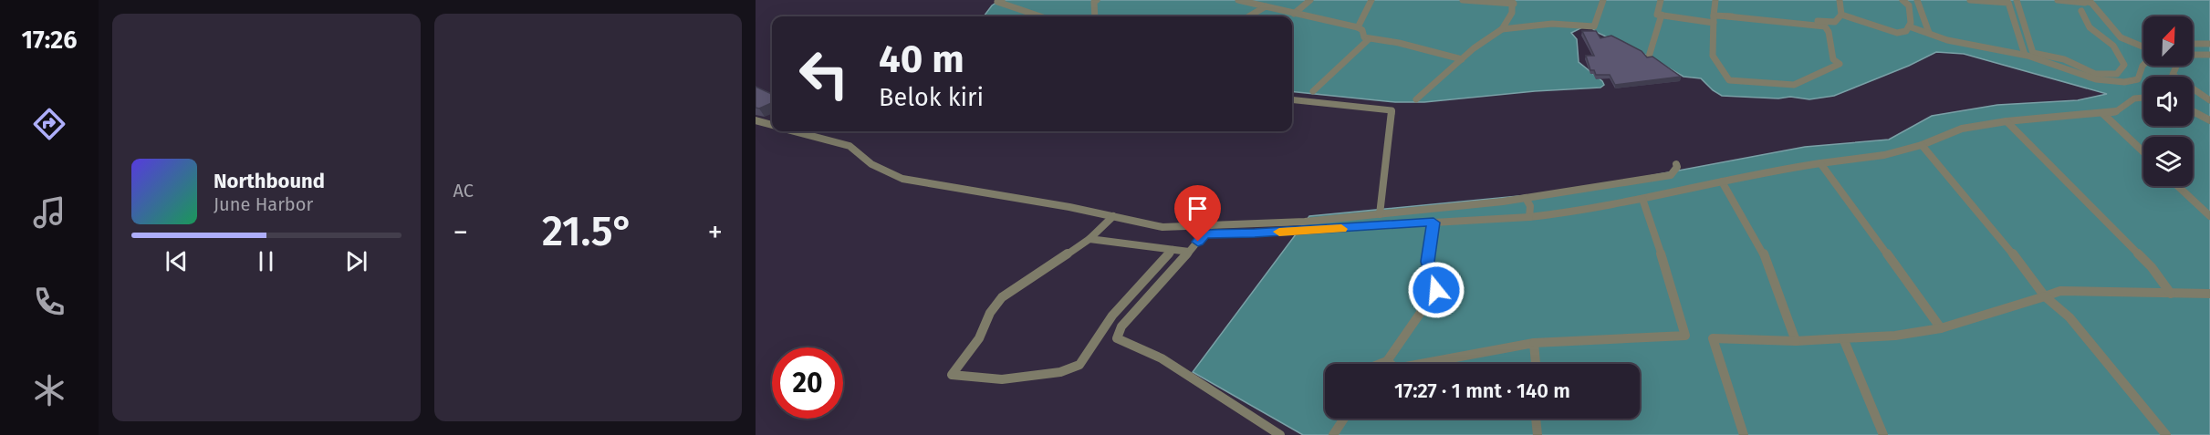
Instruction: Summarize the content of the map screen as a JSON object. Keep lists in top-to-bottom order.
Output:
{
  "north": "top right",
  "page": {
    "tabs": "17:26",
    "tile": "AC",
    "turn": ["40 m", "Belok kiri"],
    "song": ["Northbound", "June Harbor"],
    "heat": ["−", "21.5°", "+"],
    "limit": "20",
    "trip": "17:27 · 1 mnt · 140 m"
  }
}
